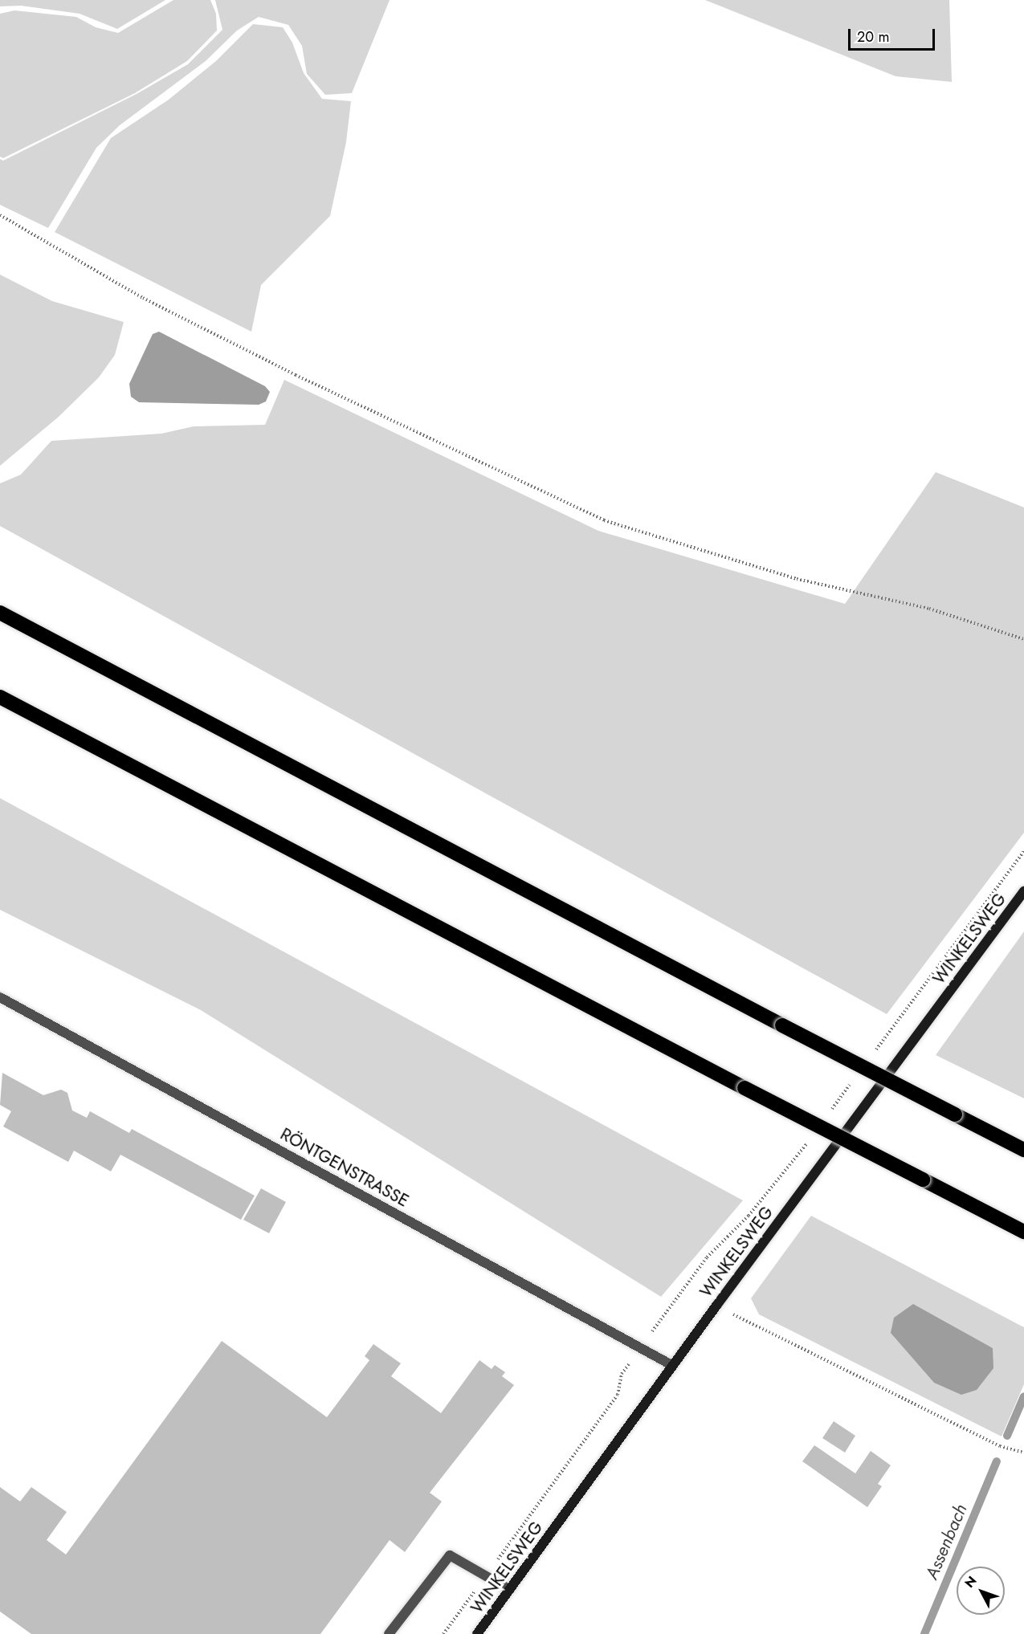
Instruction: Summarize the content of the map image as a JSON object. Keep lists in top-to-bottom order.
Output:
{
  "streets": {
    "street": ["WINKELSWEG", "RÖNTGENSTRASSE"]
  },
  "crossings": [
    ["WINKELSWEG", "RÖNTGENSTRASSE"]
  ],
  "water": ["Assenbach"],
  "scale_bar": "20 m",
  "north": "top left"
}
